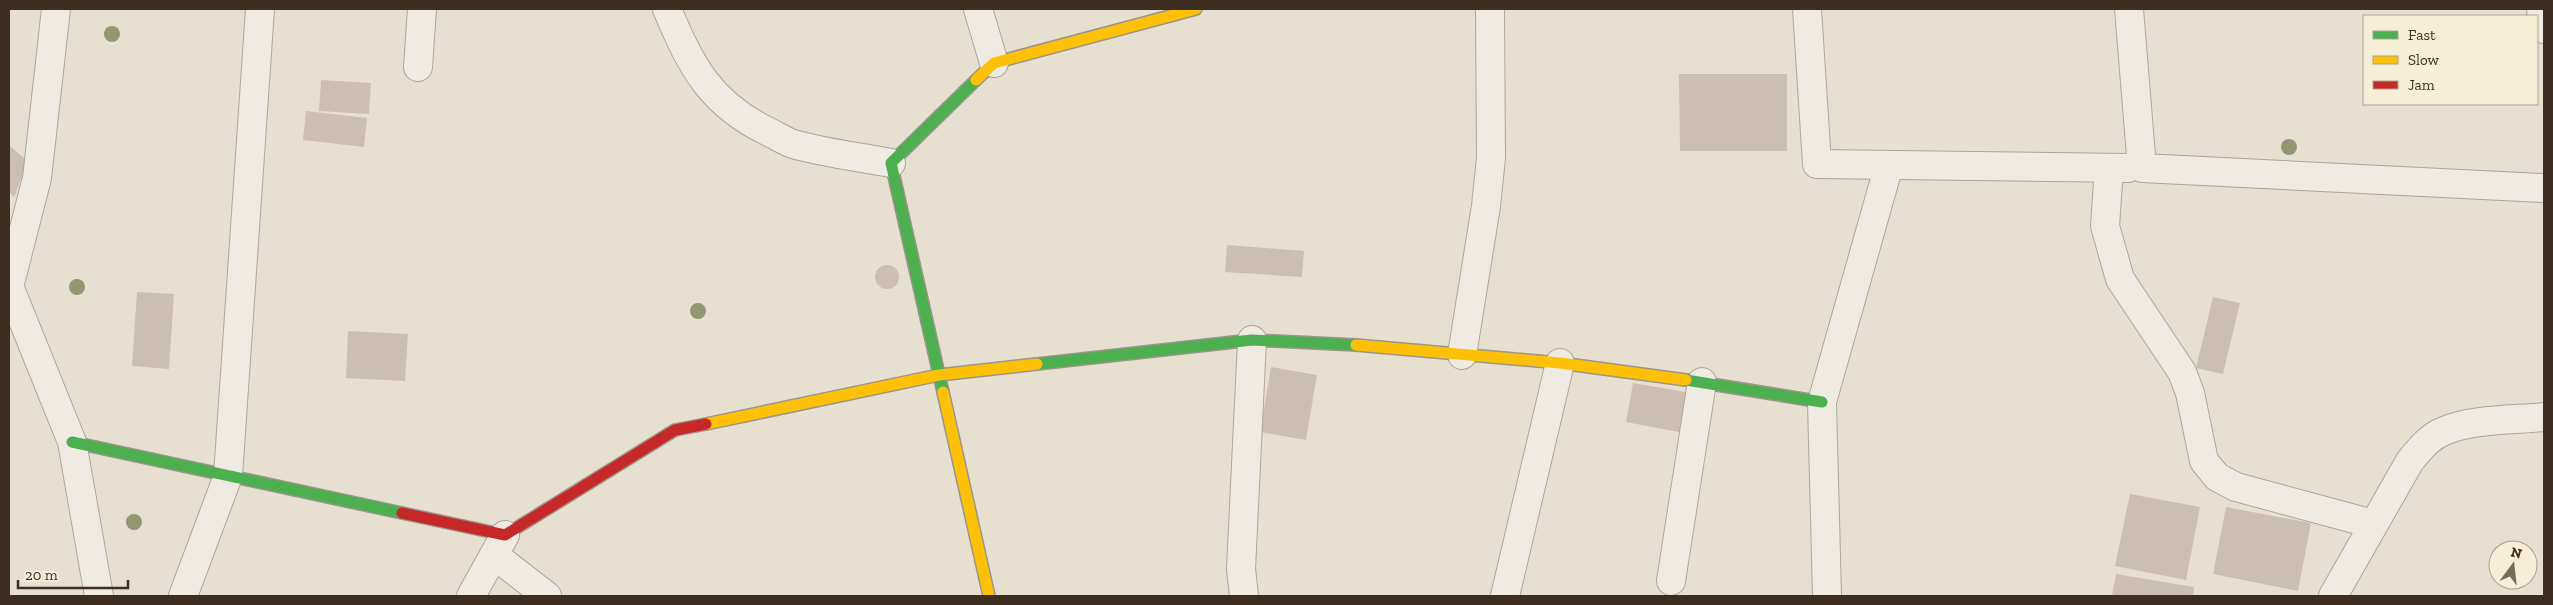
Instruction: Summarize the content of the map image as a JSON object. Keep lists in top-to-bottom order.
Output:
{
  "legend": ["Fast", "Slow", "Jam"],
  "scale_bar": "20 m",
  "north": "top"
}
